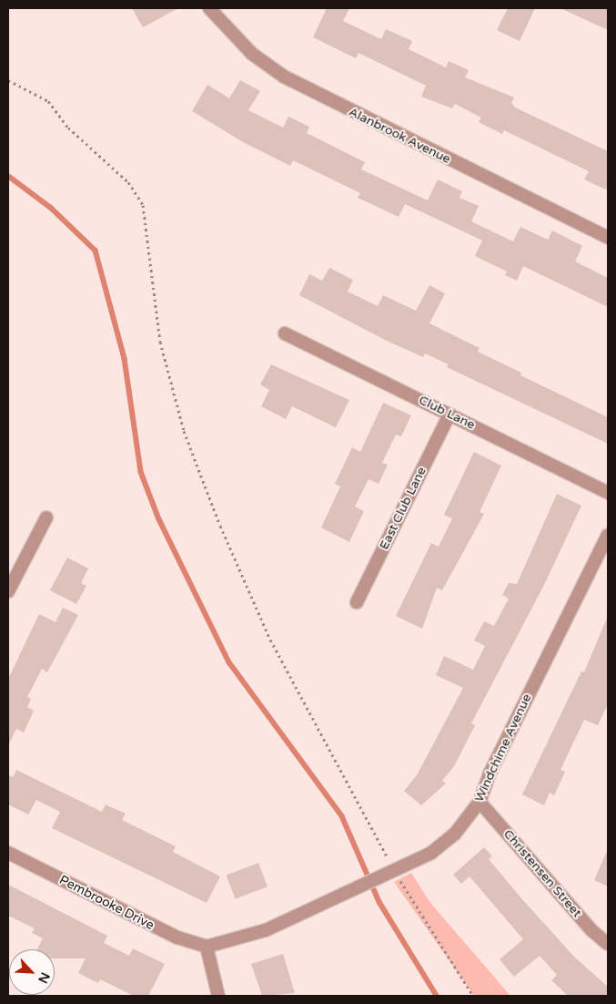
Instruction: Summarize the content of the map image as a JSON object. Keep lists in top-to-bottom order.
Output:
{
  "streets": {
    "street": [
      "Alanbrook Avenue",
      "Club Lane",
      "East Club Lane",
      "Windchime Avenue",
      "Christensen Street",
      "Pembrooke Drive"
    ]
  },
  "crossings": [
    ["Club Lane", "East Club Lane"],
    ["Windchime Avenue", "Christensen Street"],
    ["Windchime Avenue", "Pembrooke Drive"]
  ],
  "north": "bottom right"
}
